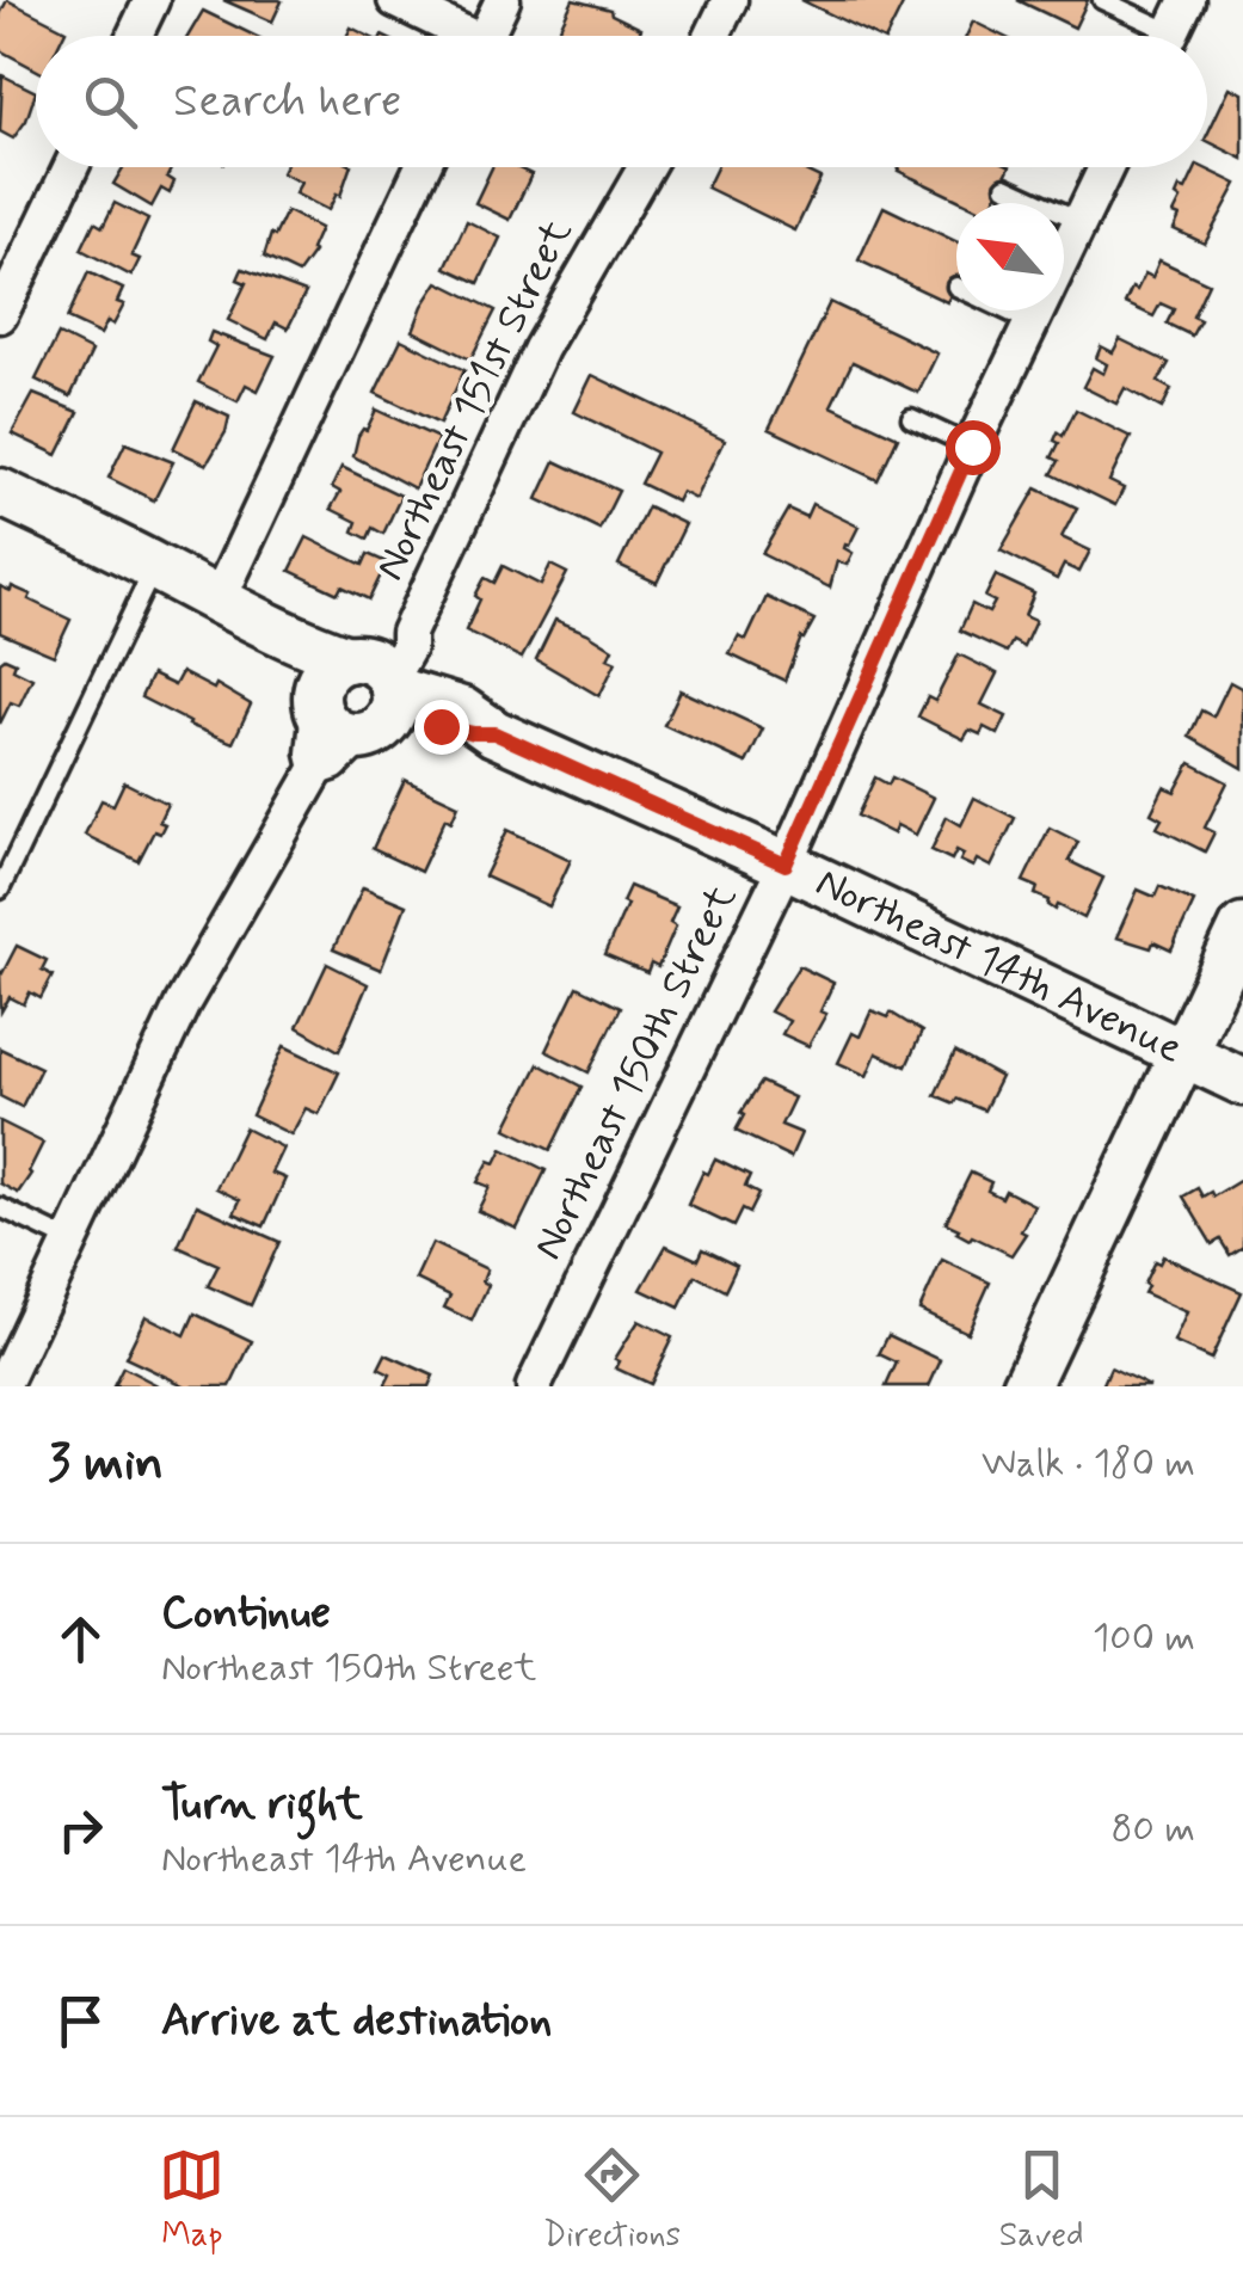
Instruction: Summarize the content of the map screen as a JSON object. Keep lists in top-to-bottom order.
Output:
{
  "streets": {
    "street": ["Northeast 151st Street", "Northeast 14th Avenue", "Northeast 150th Street"]
  },
  "crossings": [
    ["Northeast 151st Street", "Northeast 14th Avenue"],
    ["Northeast 14th Avenue", "Northeast 150th Street"]
  ],
  "north": "top left",
  "page": {
    "search": "Search here",
    "heading": ["3 min", "Walk · 180 m"],
    "list": [
      ["Continue", "Northeast 150th Street", "100 m"],
      ["Turn right", "Northeast 14th Avenue", "80 m"],
      "Arrive at destination"
    ],
    "nav": ["Map", "Directions", "Saved"]
  }
}
